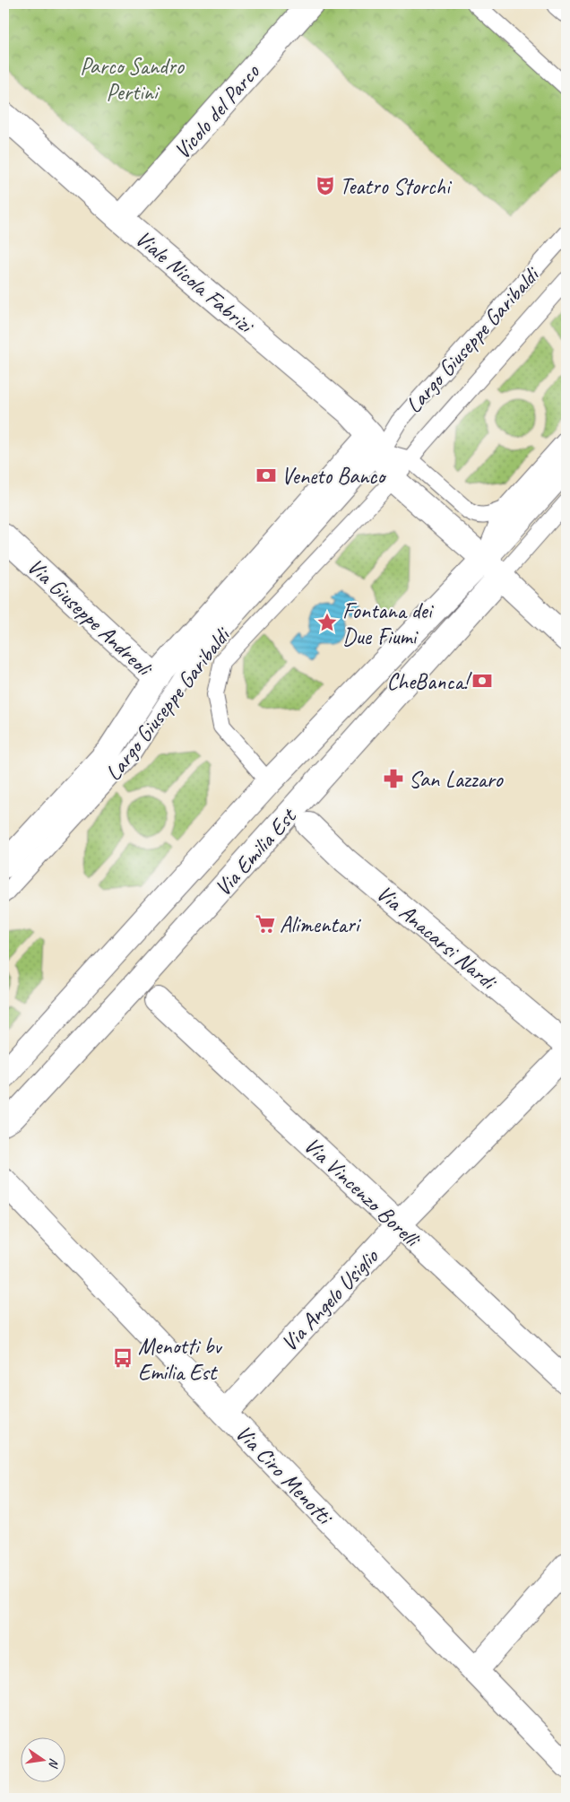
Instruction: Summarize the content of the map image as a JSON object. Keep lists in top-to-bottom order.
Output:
{
  "streets": {
    "street": [
      "Vicolo del Parco",
      "Viale Nicola Fabrizi",
      "Largo Giuseppe Garibaldi",
      "Via Giuseppe Andreoli",
      "Via Emilia Est",
      "Via Anacarsi Nardi",
      "Via Vincenzo Borelli",
      "Via Angelo Usiglio",
      "Via Ciro Menotti"
    ]
  },
  "crossings": [
    ["Vicolo del Parco", "Viale Nicola Fabrizi"],
    ["Viale Nicola Fabrizi", "Largo Giuseppe Garibaldi"],
    ["Largo Giuseppe Garibaldi", "Via Giuseppe Andreoli"],
    ["Via Vincenzo Borelli", "Via Angelo Usiglio"],
    ["Via Angelo Usiglio", "Via Ciro Menotti"]
  ],
  "parks": ["Parco Sandro Pertini"],
  "places": {
    "theatre": ["Teatro Storchi"],
    "bank": ["Veneto Banco", "CheBanca!"],
    "place": ["Fontana dei Due Fiumi"],
    "pharmacy": ["San Lazzaro"],
    "supermarket": ["Alimentari"],
    "bus stop": ["Menotti bv Emilia Est"]
  },
  "north": "right"
}
